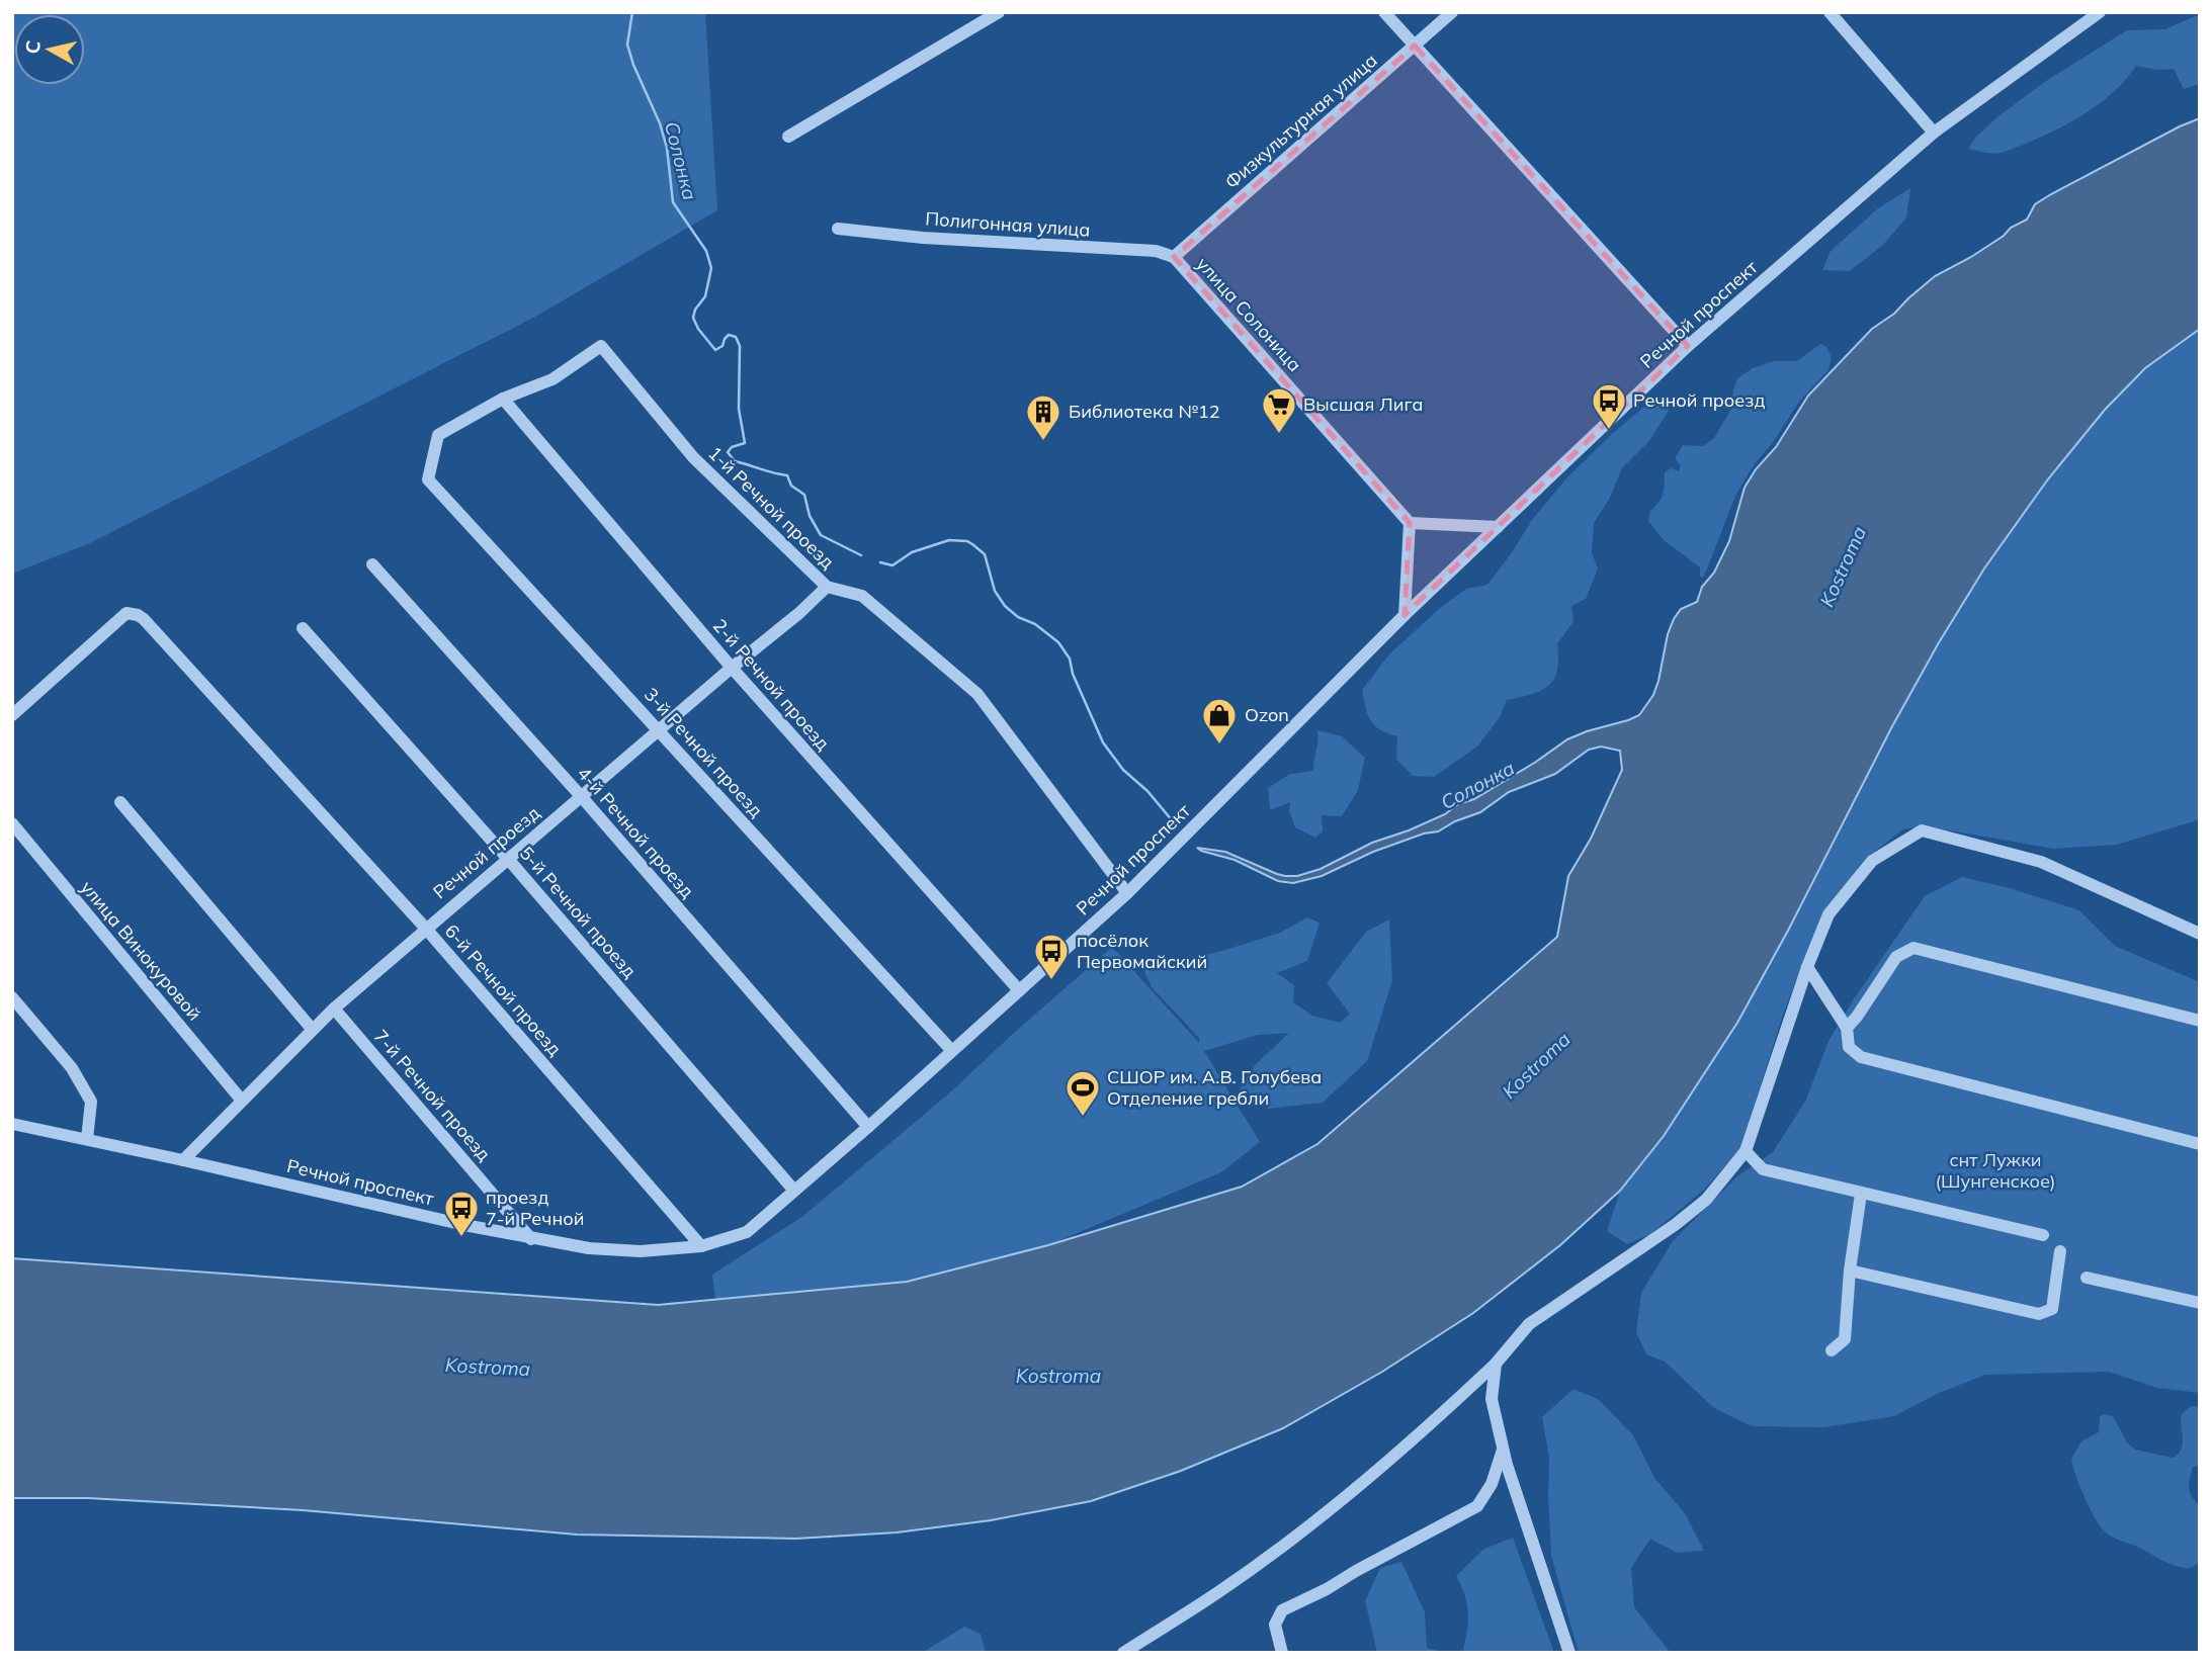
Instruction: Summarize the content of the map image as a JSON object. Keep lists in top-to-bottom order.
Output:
{
  "streets": {
    "street": [
      "Физкультурная улица",
      "Полигонная улица",
      "улица Солоница",
      "Речной проспект",
      "1-й Речной проезд",
      "2-й Речной проезд",
      "3-й Речной проезд",
      "4-й Речной проезд",
      "Речной проезд",
      "5-й Речной проезд",
      "улица Винокуровой",
      "6-й Речной проезд",
      "7-й Речной проезд"
    ]
  },
  "crossings": [
    ["Физкультурная улица", "Полигонная улица"],
    ["Физкультурная улица", "улица Солоница"],
    ["Полигонная улица", "улица Солоница"],
    ["Речной проспект", "1-й Речной проезд"],
    ["Речной проспект", "2-й Речной проезд"],
    ["Речной проспект", "3-й Речной проезд"],
    ["Речной проспект", "4-й Речной проезд"],
    ["Речной проспект", "Речной проезд"],
    ["Речной проспект", "5-й Речной проезд"],
    ["Речной проспект", "6-й Речной проезд"],
    ["Речной проспект", "7-й Речной проезд"],
    ["1-й Речной проезд", "2-й Речной проезд"],
    ["1-й Речной проезд", "3-й Речной проезд"],
    ["1-й Речной проезд", "Речной проезд"],
    ["2-й Речной проезд", "3-й Речной проезд"],
    ["2-й Речной проезд", "Речной проезд"],
    ["3-й Речной проезд", "Речной проезд"],
    ["4-й Речной проезд", "Речной проезд"],
    ["Речной проезд", "5-й Речной проезд"],
    ["Речной проезд", "улица Винокуровой"],
    ["Речной проезд", "6-й Речной проезд"],
    ["Речной проезд", "7-й Речной проезд"]
  ],
  "water": ["Солонка", "Kostroma"],
  "parks": ["снт Лужки (Шунгенское)"],
  "places": {
    "bus stop": ["Речной проезд", "посёлок Первомайский", "проезд 7-й Речной"],
    "supermarket": ["Высшая Лига"],
    "building": ["Библиотека №12"],
    "shop": ["Ozon"],
    "sports": ["СШОР им. А.В. Голубева Отделение гребли"]
  },
  "north": "left"
}
